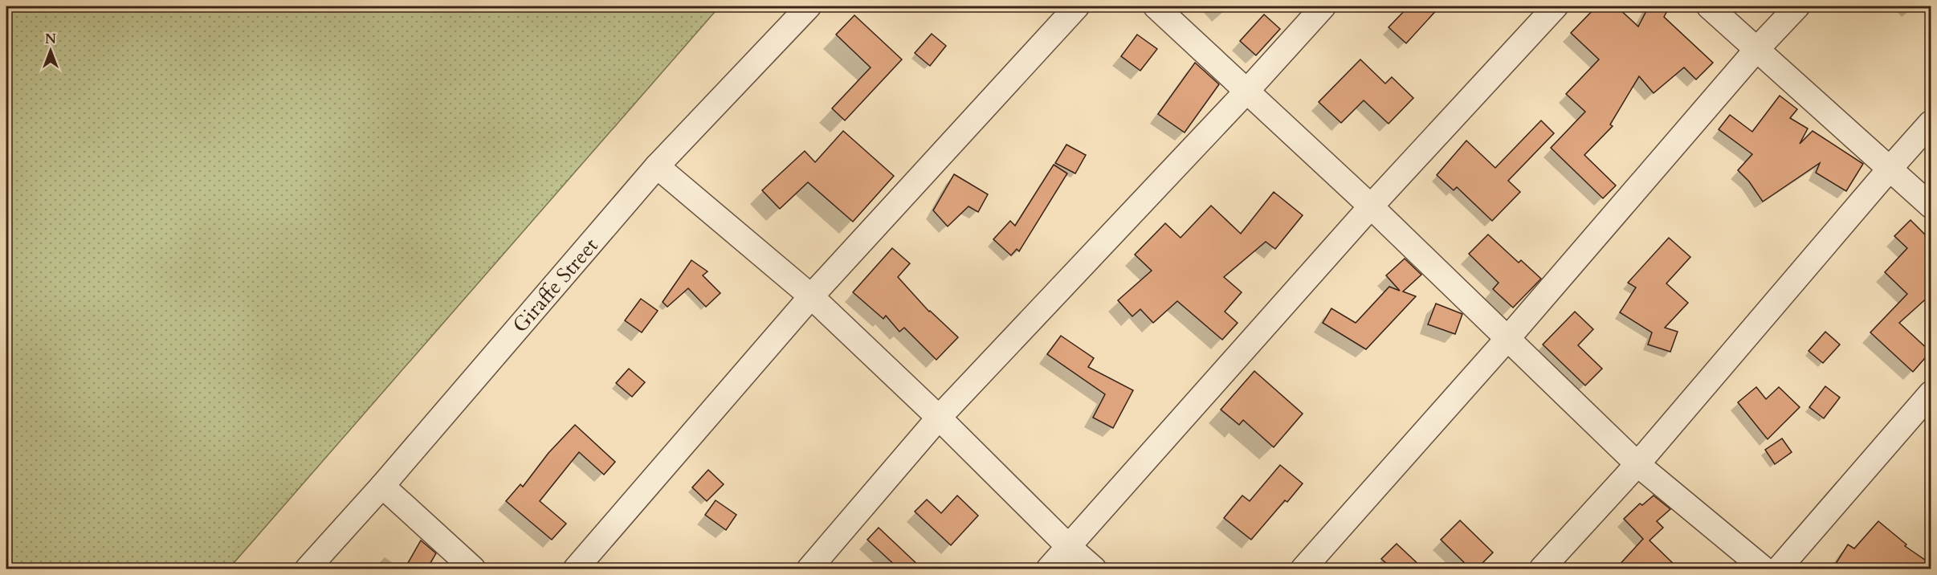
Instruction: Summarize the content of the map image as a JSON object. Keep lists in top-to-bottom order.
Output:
{
  "streets": {
    "street": ["Giraffe Street"]
  },
  "north": "top"
}
